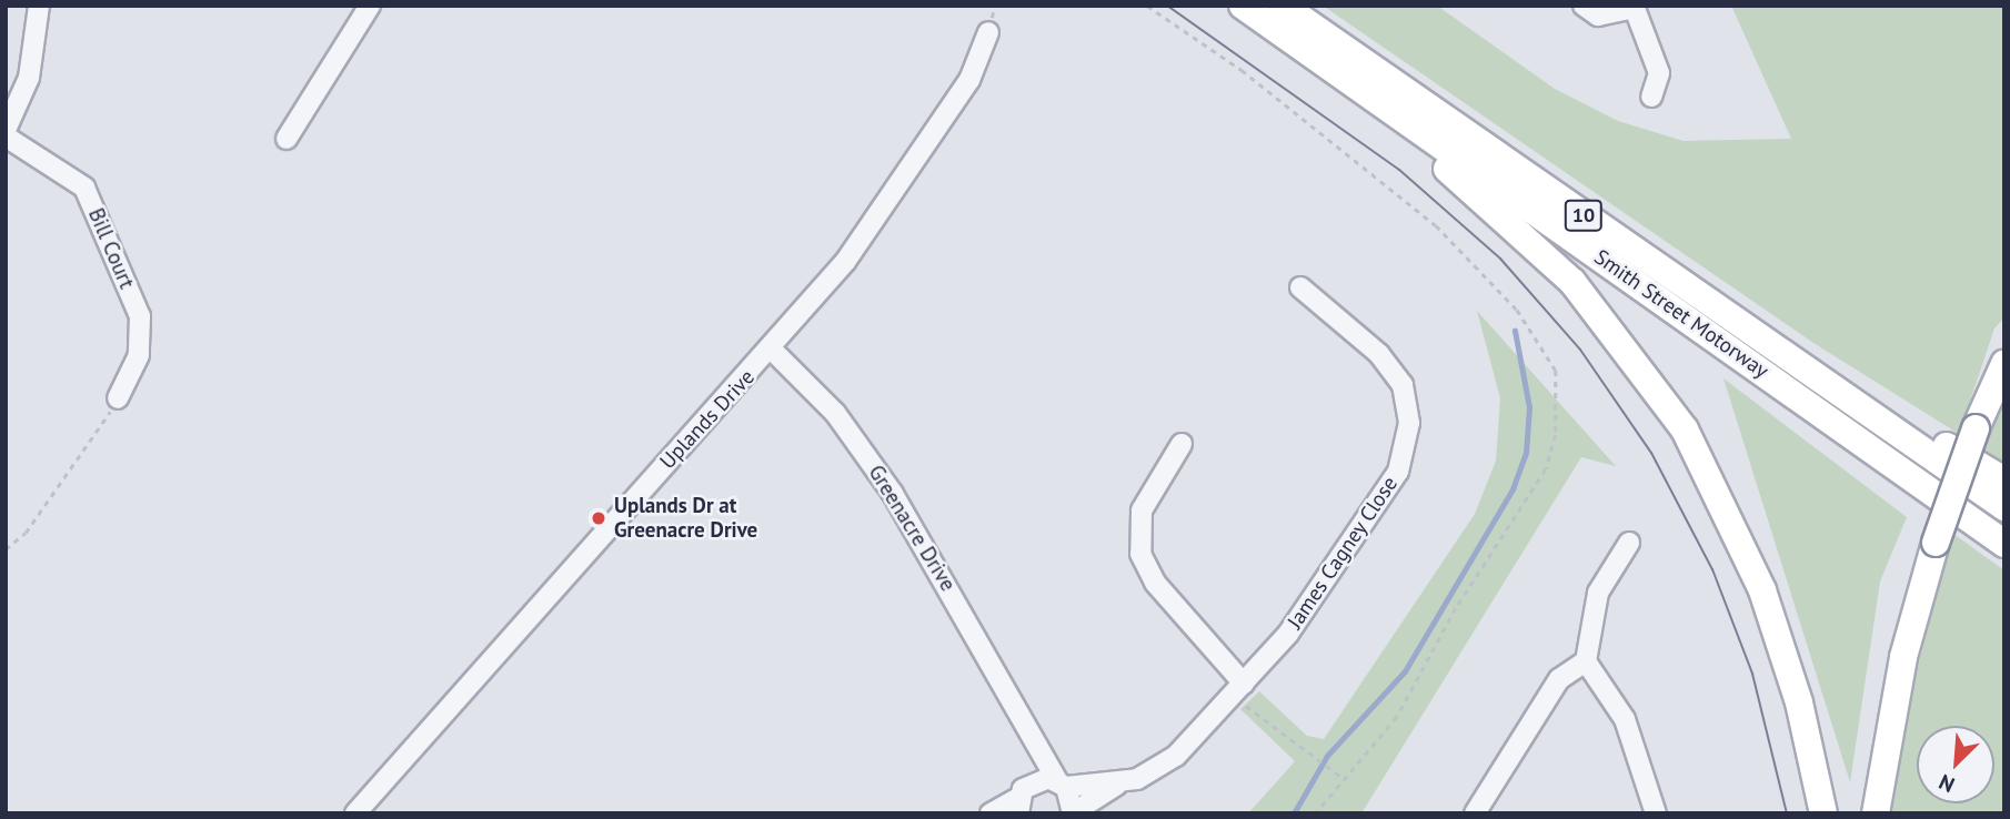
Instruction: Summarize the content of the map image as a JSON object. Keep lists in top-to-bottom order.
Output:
{
  "streets": {
    "highway": ["10", "Smith Street Motorway"],
    "street": [
      "Bill Court",
      "Uplands Drive",
      "Greenacre Drive",
      "James Cagney Close"
    ]
  },
  "crossings": [
    ["Uplands Drive", "Greenacre Drive"],
    ["Greenacre Drive", "James Cagney Close"]
  ],
  "places": ["Uplands Dr at Greenacre Drive"],
  "north": "bottom left"
}
